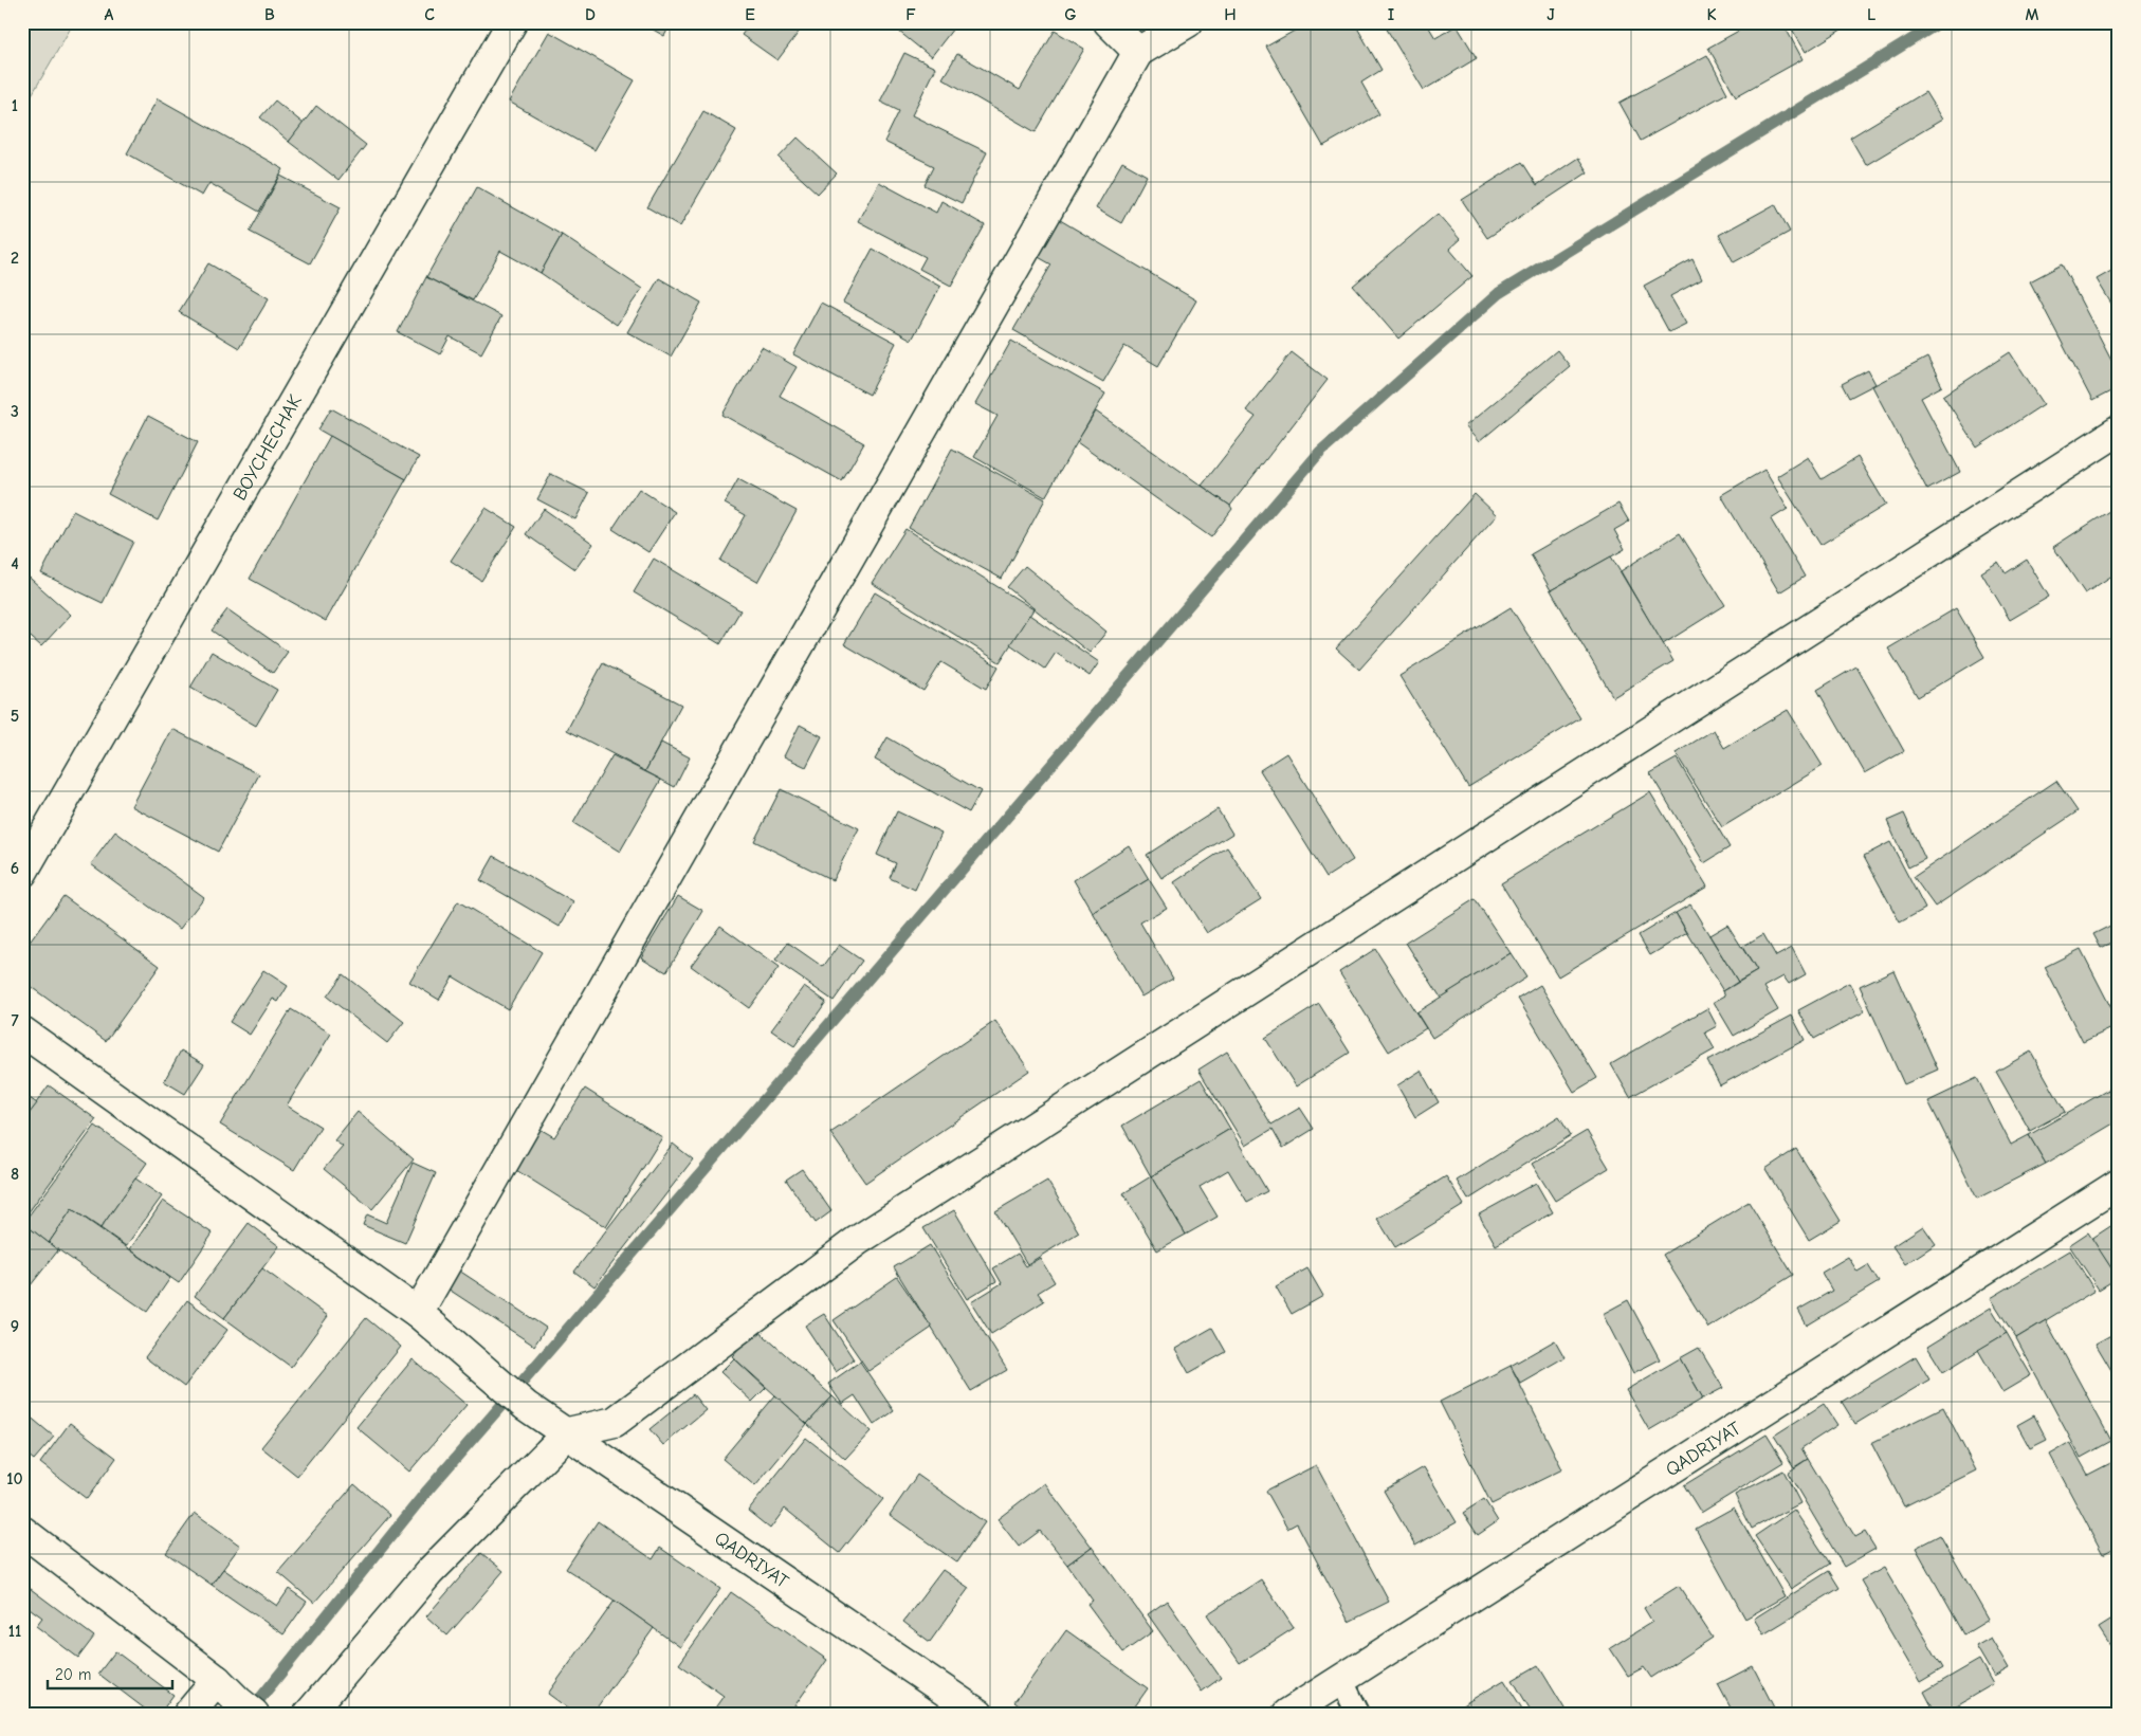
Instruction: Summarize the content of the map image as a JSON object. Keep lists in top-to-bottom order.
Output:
{
  "streets": {
    "street": ["BOYCHECHAK", "QADRIYAT"]
  },
  "scale_bar": "20 m",
  "grid": {
    "columns": [
      "A",
      "B",
      "C",
      "D",
      "E",
      "F",
      "G",
      "H",
      "I",
      "J",
      "K",
      "L",
      "M"
    ],
    "rows": [
      "1",
      "2",
      "3",
      "4",
      "5",
      "6",
      "7",
      "8",
      "9",
      "10",
      "11"
    ]
  }
}
